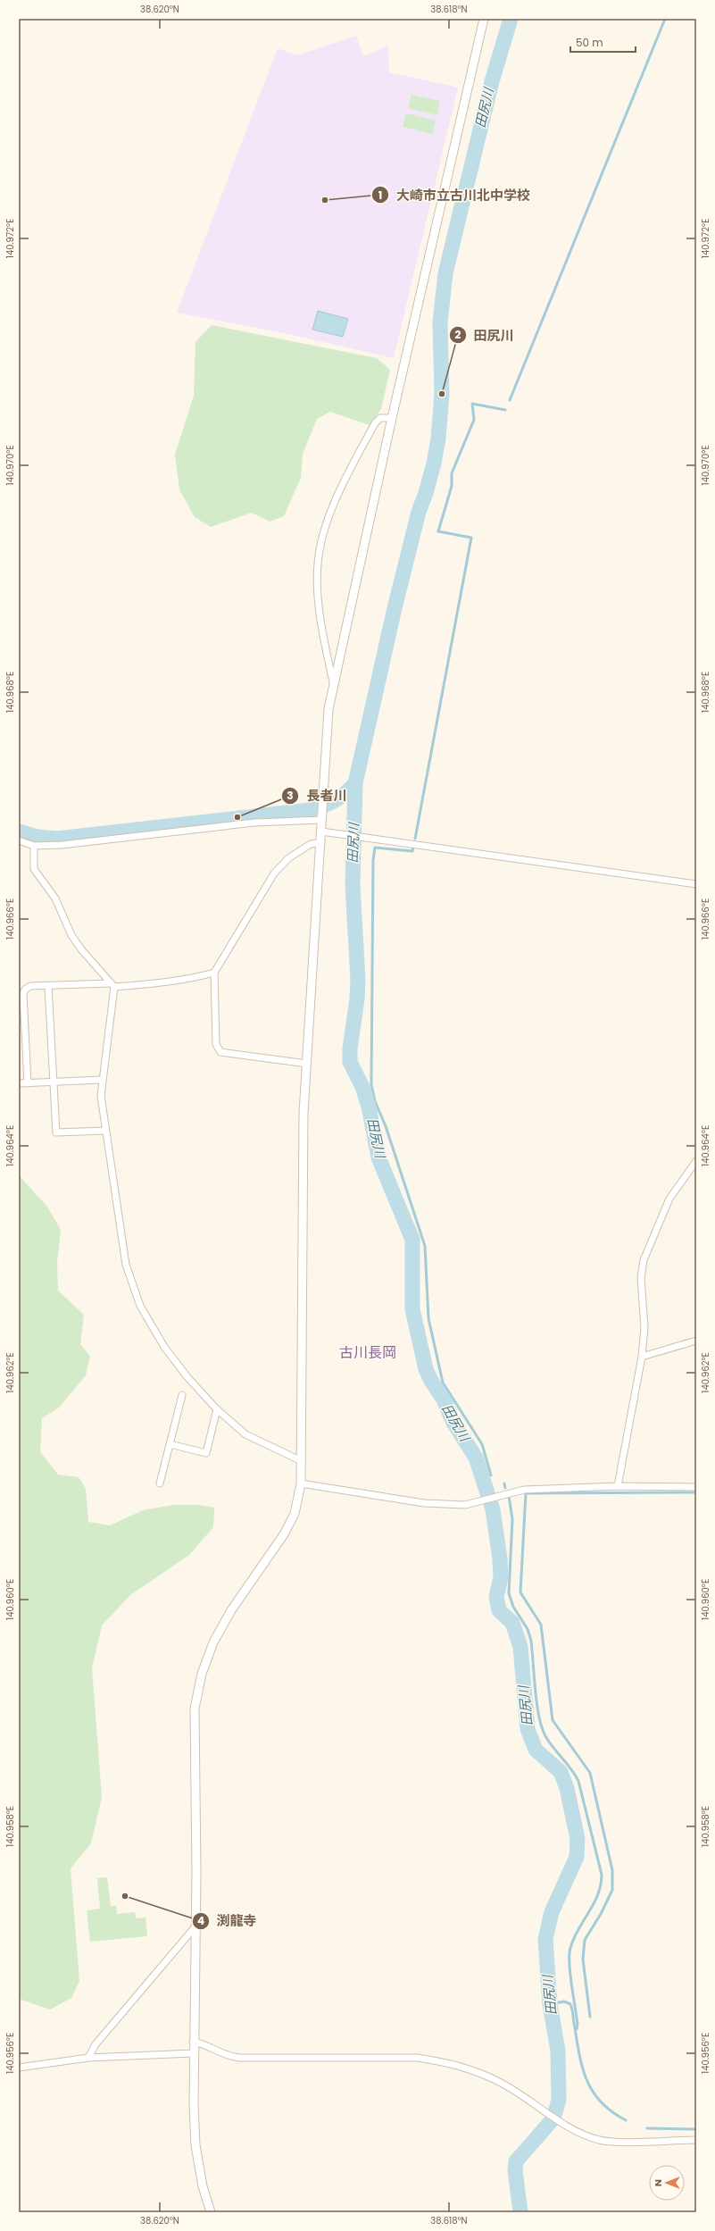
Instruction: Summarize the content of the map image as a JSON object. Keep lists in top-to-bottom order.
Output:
{
  "districts": ["古川長岡"],
  "water": ["田尻川"],
  "places": [
    "大崎市立古川北中学校",
    "田尻川",
    "長者川",
    "渕龍寺"
  ],
  "scale_bar": "50 m",
  "north": "left",
  "coordinates": [
    "38.620°N",
    "38.618°N",
    "140.972°E",
    "140.970°E",
    "140.968°E",
    "140.966°E",
    "140.964°E",
    "140.962°E",
    "140.960°E",
    "140.958°E",
    "140.956°E"
  ]
}
